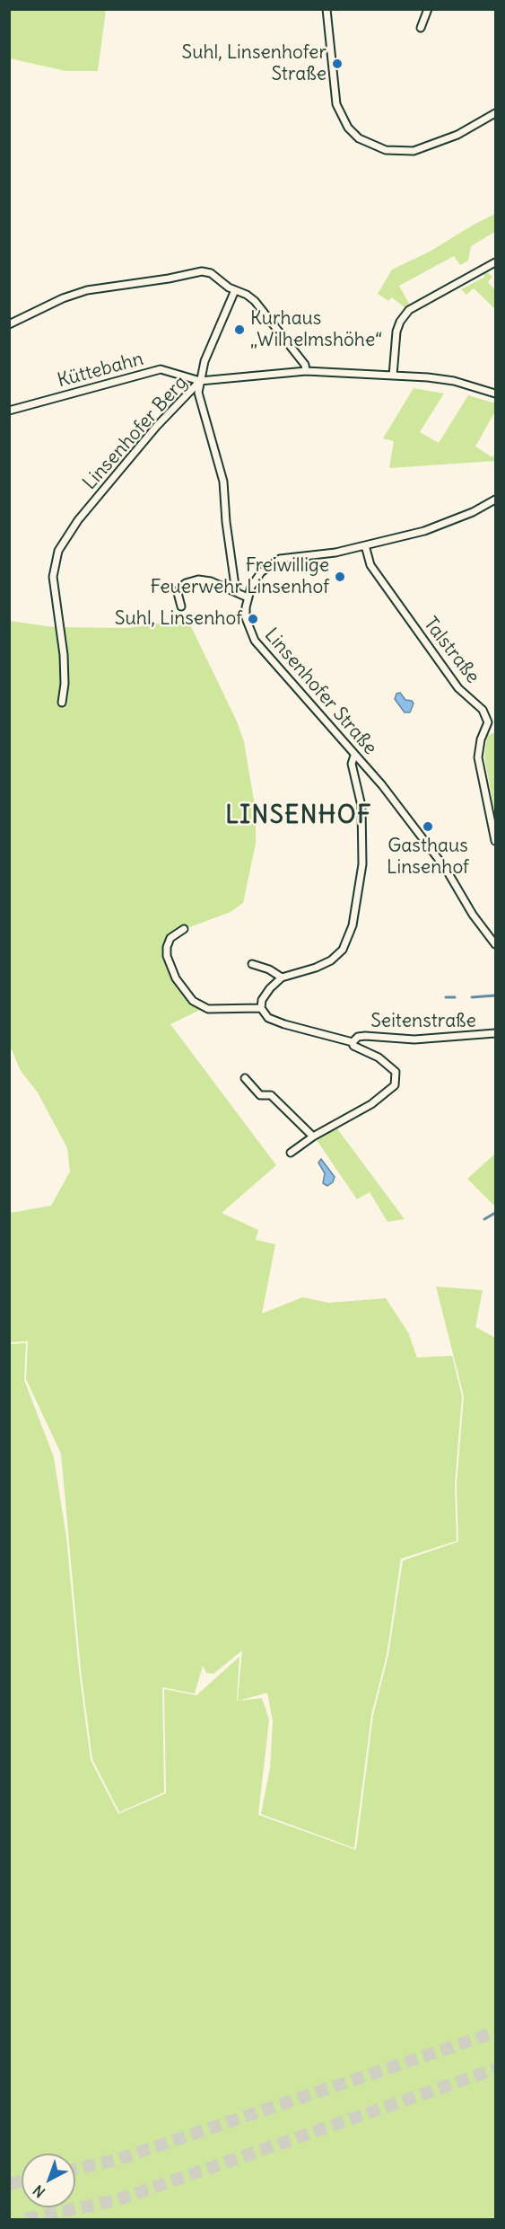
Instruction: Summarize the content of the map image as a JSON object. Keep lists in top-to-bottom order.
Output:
{
  "streets": {
    "street": [
      "Küttebahn",
      "Linsenhofer Berg",
      "Talstraße",
      "Linsenhofer Straße",
      "Seitenstraße"
    ]
  },
  "crossings": [
    ["Küttebahn", "Linsenhofer Berg"],
    ["Talstraße", "Linsenhofer Straße"]
  ],
  "districts": ["LINSENHOF"],
  "places": [
    "Suhl, Linsenhofer Straße",
    "Kurhaus „Wilhelmshöhe“",
    "Freiwillige Feuerwehr Linsenhof",
    "Suhl, Linsenhof",
    "Gasthaus Linsenhof"
  ],
  "north": "bottom left"
}
